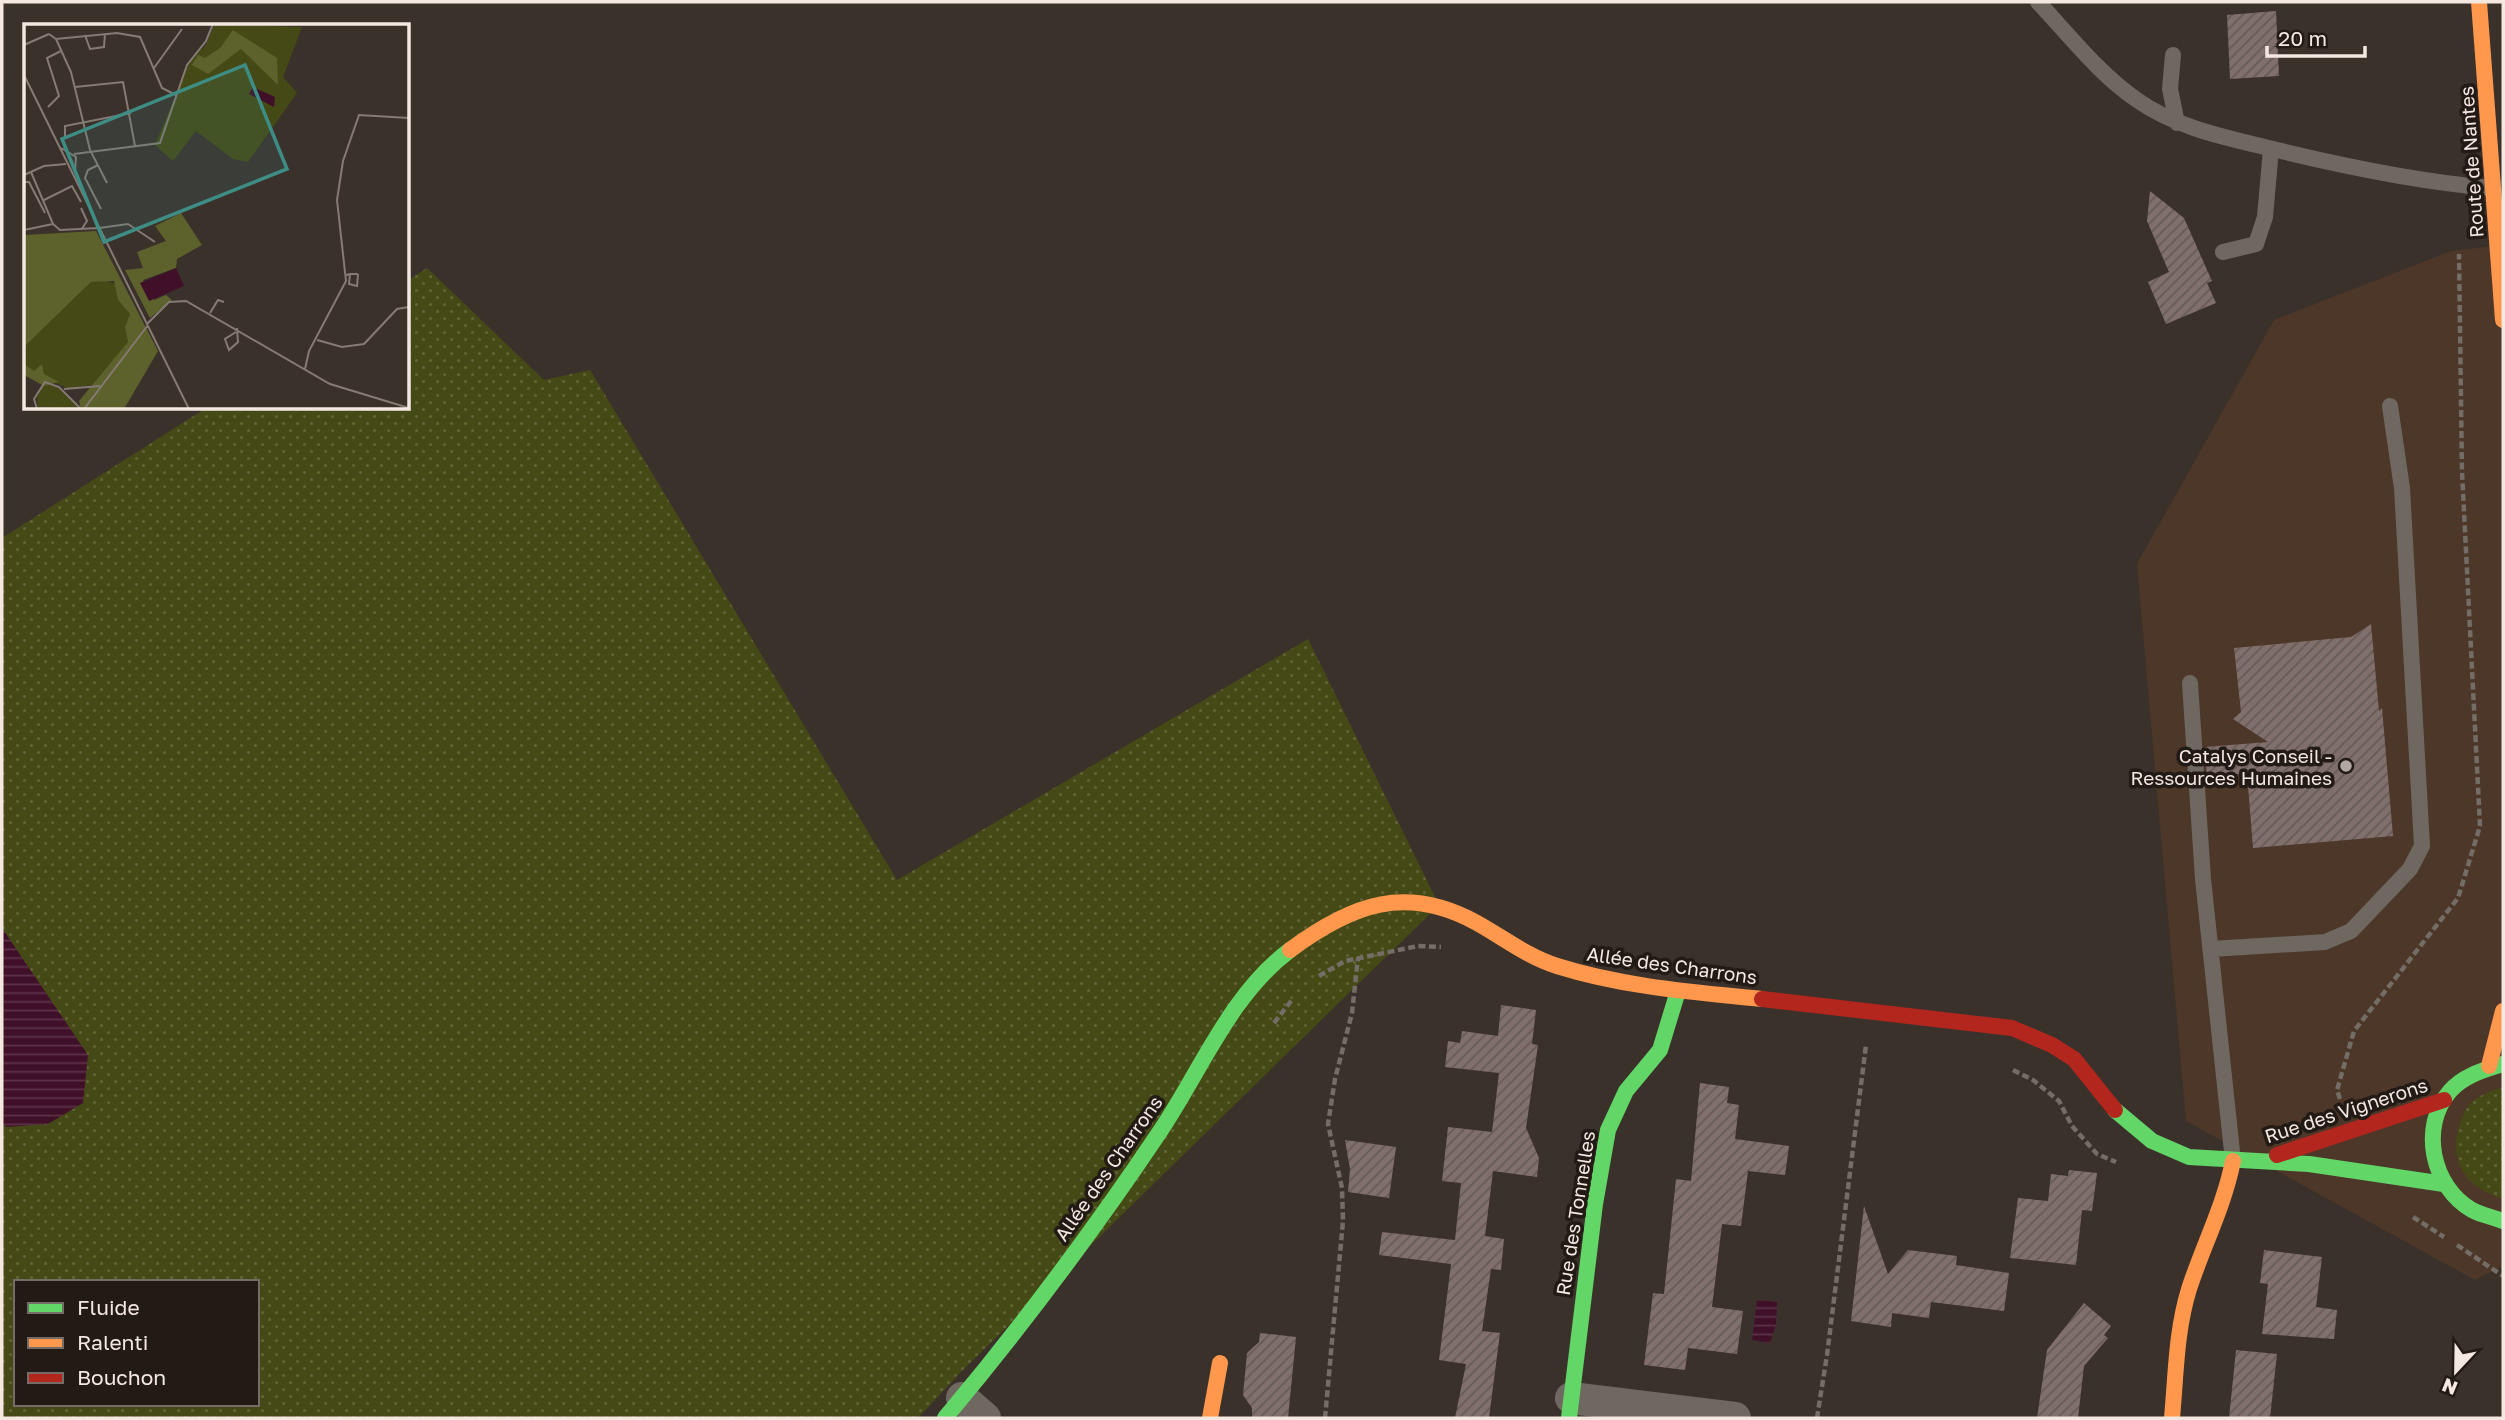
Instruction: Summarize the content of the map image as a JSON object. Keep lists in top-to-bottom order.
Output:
{
  "streets": {
    "street": [
      "Route de Nantes",
      "Allée des Charrons",
      "Rue des Vignerons",
      "Rue des Tonnelles"
    ]
  },
  "crossings": [
    ["Allée des Charrons", "Rue des Vignerons"],
    ["Allée des Charrons", "Rue des Tonnelles"]
  ],
  "places": ["Catalys Conseil - Ressources Humaines"],
  "legend": ["Fluide", "Ralenti", "Bouchon"],
  "scale_bar": "20 m",
  "north": "bottom"
}
